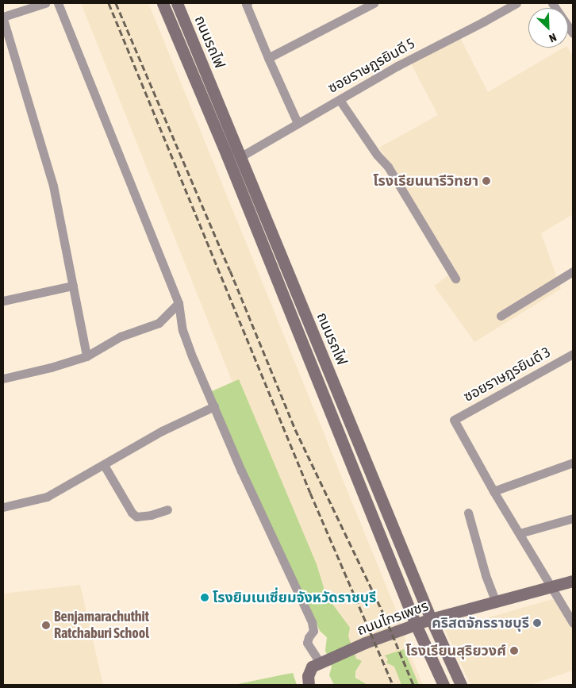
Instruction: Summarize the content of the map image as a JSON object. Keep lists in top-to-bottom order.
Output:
{
  "streets": {
    "street": [
      "ถนนรถไฟ",
      "ซอยราษฎรยินดี 5",
      "ซอยราษฎรยินดี 3",
      "ถนนไกรเพชร"
    ]
  },
  "crossings": [
    ["ถนนรถไฟ", "ซอยราษฎรยินดี 5"],
    ["ถนนรถไฟ", "ถนนไกรเพชร"]
  ],
  "places": [
    "โรงเรียนนารีวิทยา",
    "โรงยิมเนเซี่ยมจังหวัดราชบุรี",
    "คริสตจักรราชบุรี",
    "Benjamarachuthit Ratchaburi School",
    "โรงเรียนสุริยวงศ์"
  ],
  "north": "bottom right"
}
